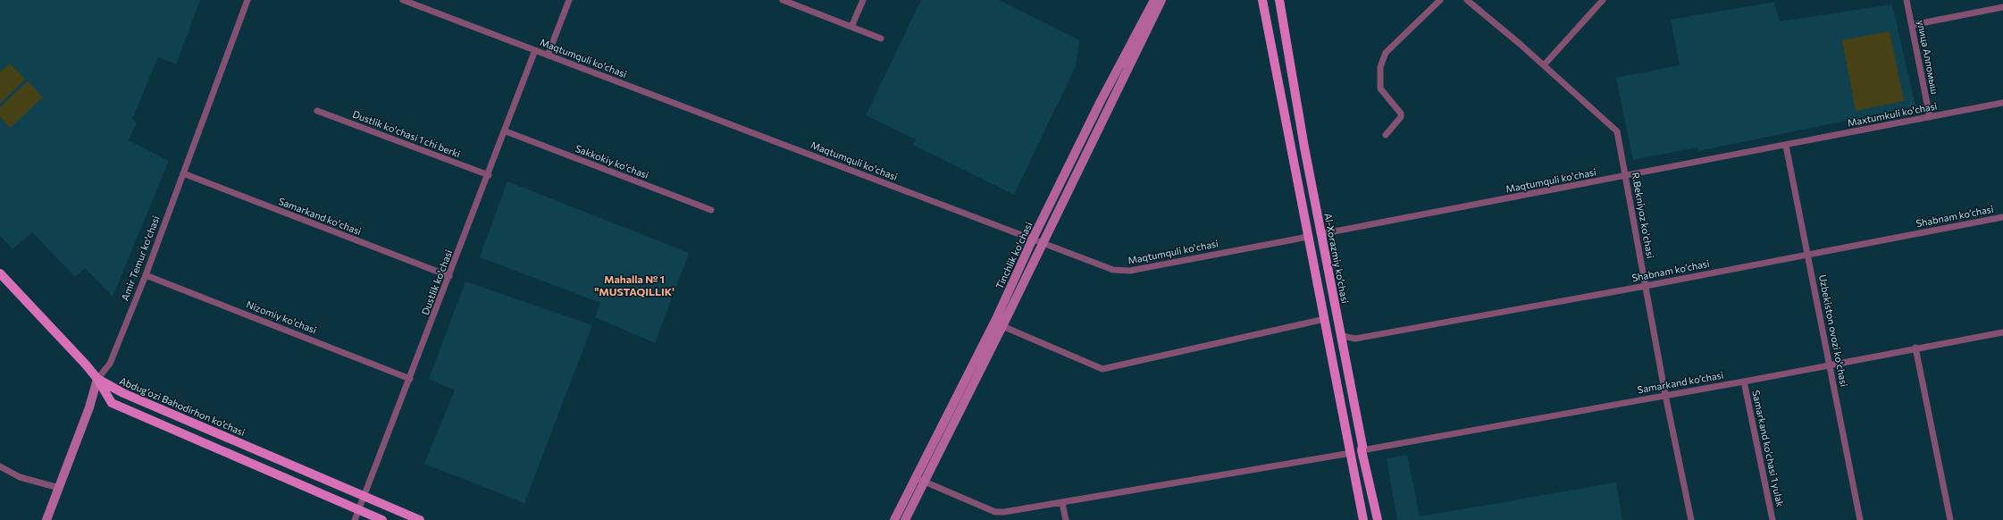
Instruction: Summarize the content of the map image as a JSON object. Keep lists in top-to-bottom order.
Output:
{
  "streets": {
    "main road": [
      "Tinchlik ko'chasi",
      "Amir Temur ko'chasi",
      "Al-Xorazmiy ko’chasi",
      "Abdug’ozi Bahodirhon ko’chasi"
    ],
    "street": [
      "улица Алпомыш",
      "Maqtumquli ko'chasi",
      "Mаxtumkuli ko'chasi",
      "Dustlik ko'chasi 1 chi berki",
      "Sakkokiy ko'chasi",
      "R.Bekniyoz ko'chasi",
      "Samarkand ko'chasi",
      "Shabnam ko’chasi",
      "Dustlik ko'chasi",
      "Nizomiy ko'chasi",
      "Uzbekiston ovozi ko'chasi",
      "Samarkand ko’chasi",
      "Samarkand ko’chasi 1 yulak"
    ]
  },
  "crossings": [
    ["улица Алпомыш", "Mаxtumkuli ko'chasi"],
    ["Maqtumquli ko'chasi", "Mаxtumkuli ko'chasi"],
    ["Maqtumquli ko'chasi", "R.Bekniyoz ko'chasi"],
    ["Maqtumquli ko'chasi", "Tinchlik ko'chasi"],
    ["Maqtumquli ko'chasi", "Al-Xorazmiy ko’chasi"],
    ["Maqtumquli ko'chasi", "Dustlik ko'chasi"],
    ["Maqtumquli ko'chasi", "Uzbekiston ovozi ko'chasi"],
    ["Mаxtumkuli ko'chasi", "Uzbekiston ovozi ko'chasi"],
    ["Dustlik ko'chasi 1 chi berki", "Dustlik ko'chasi"],
    ["Sakkokiy ko'chasi", "Dustlik ko'chasi"],
    ["R.Bekniyoz ko'chasi", "Shabnam ko’chasi"],
    ["R.Bekniyoz ko'chasi", "Samarkand ko’chasi"],
    ["Samarkand ko'chasi", "Amir Temur ko'chasi"],
    ["Samarkand ko'chasi", "Dustlik ko'chasi"],
    ["Shabnam ko’chasi", "Al-Xorazmiy ko’chasi"],
    ["Shabnam ko’chasi", "Uzbekiston ovozi ko'chasi"],
    ["Amir Temur ko'chasi", "Nizomiy ko'chasi"],
    ["Amir Temur ko'chasi", "Abdug’ozi Bahodirhon ko’chasi"],
    ["Al-Xorazmiy ko’chasi", "Samarkand ko’chasi"],
    ["Dustlik ko'chasi", "Nizomiy ko'chasi"],
    ["Dustlik ko'chasi", "Abdug’ozi Bahodirhon ko’chasi"],
    ["Uzbekiston ovozi ko'chasi", "Samarkand ko’chasi"],
    ["Samarkand ko’chasi", "Samarkand ko’chasi 1 yulak"]
  ],
  "districts": ["Mahalla № 1 \"MUSTAQILLIK'"]
}
